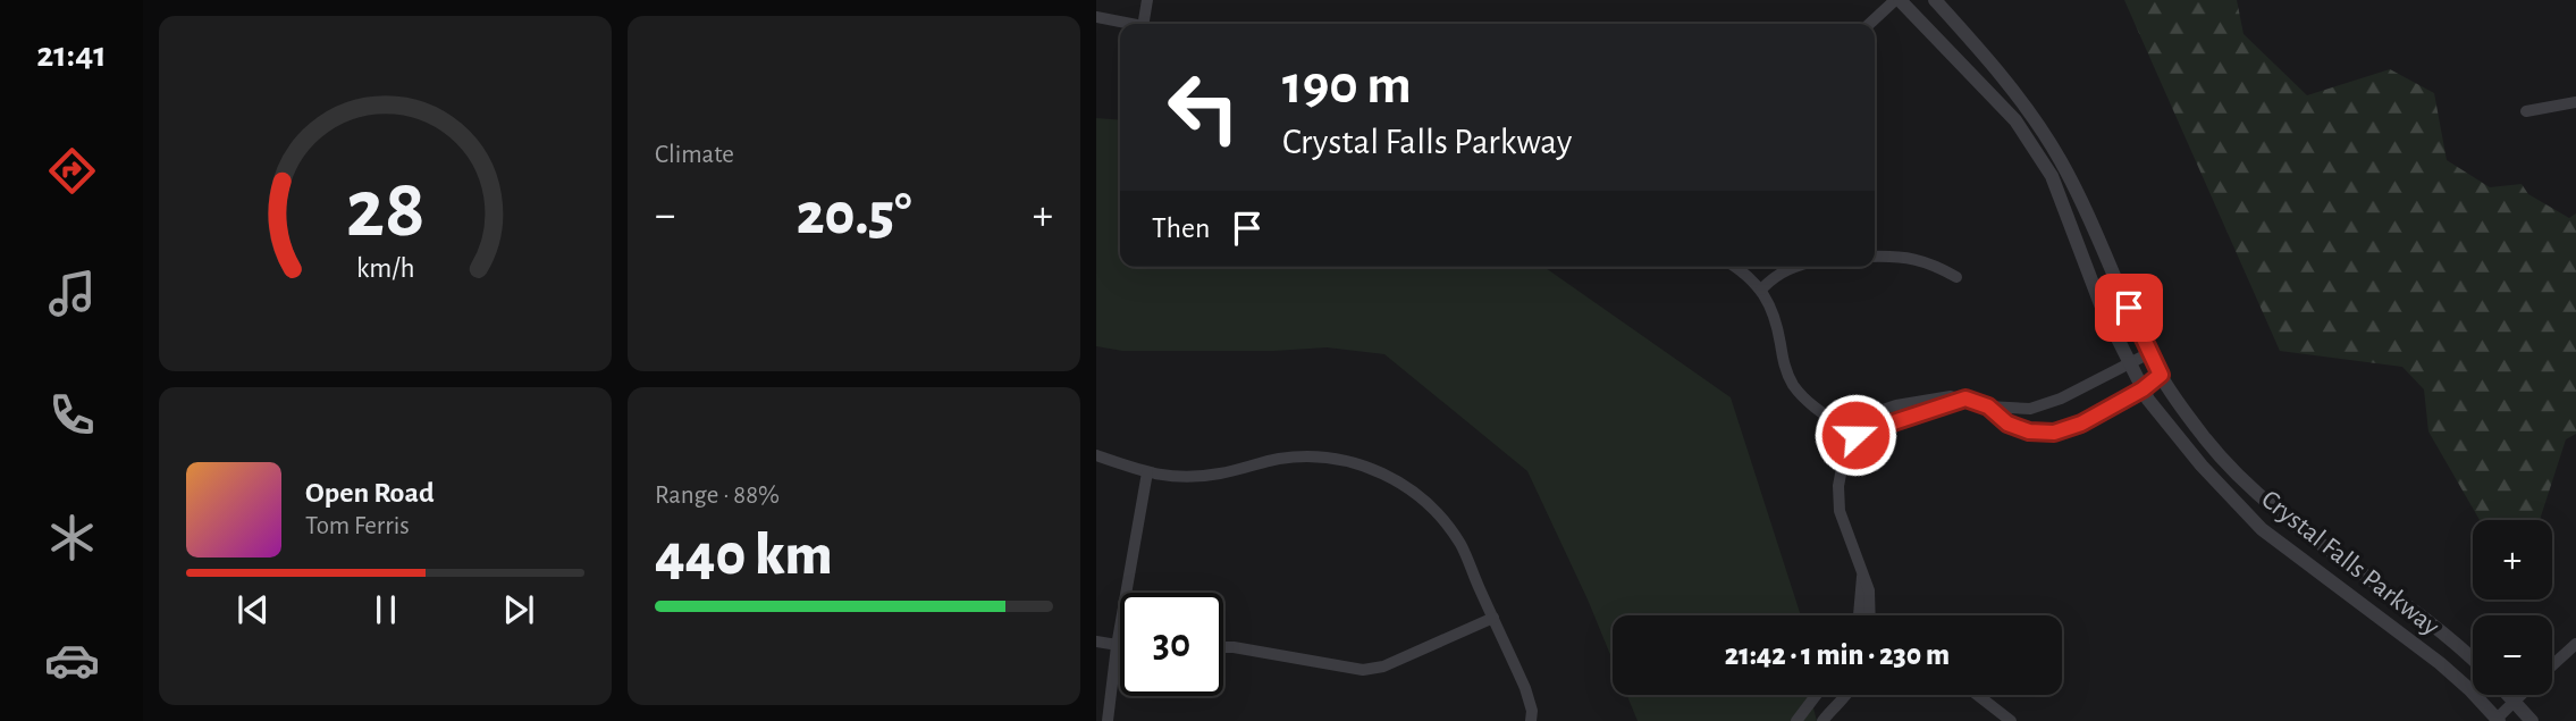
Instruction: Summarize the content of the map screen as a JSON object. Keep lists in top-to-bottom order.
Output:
{
  "streets": {
    "street": ["Crystal Falls Parkway"]
  },
  "page": {
    "tabs": "21:41",
    "tile": [
      "Climate",
      ["Range · 88%", "440 km"]
    ],
    "turn": ["190 m", "Crystal Falls Parkway"],
    "heat": ["−", "20.5°", "+"],
    "then": "Then",
    "song": ["Open Road", "Tom Ferris"],
    "map_buttons": ["+", "−"],
    "limit": "30",
    "trip": "21:42 · 1 min · 230 m",
    "gauge": ["28", "km/h"]
  }
}
